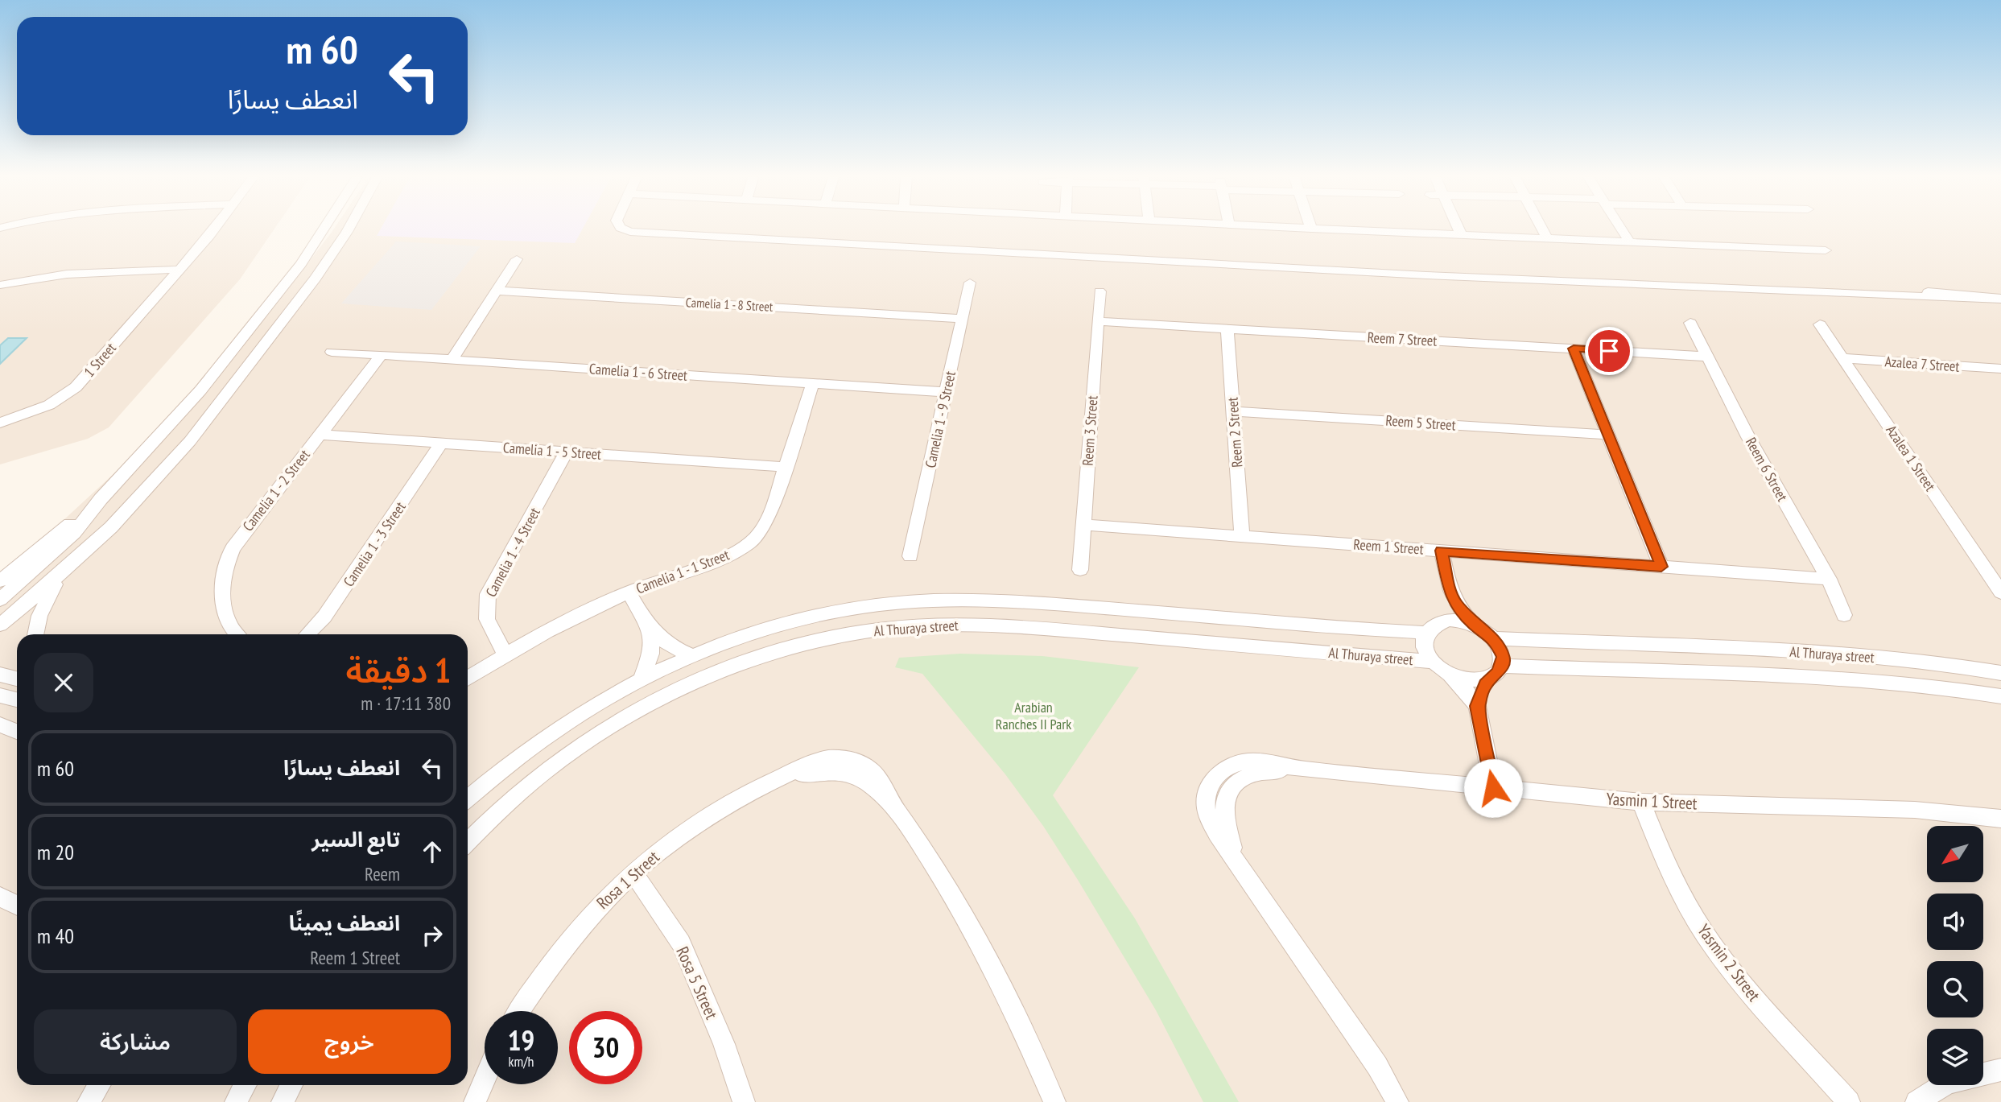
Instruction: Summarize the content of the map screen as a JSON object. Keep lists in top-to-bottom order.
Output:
{
  "streets": {
    "street": [
      "Camelia 1 - 8 Street",
      "Reem 7 Street",
      "1 Street",
      "Azalea 7 Street",
      "Camelia 1 - 6 Street",
      "Camelia 1 - 9 Street",
      "Reem 5 Street",
      "Reem 3 Street",
      "Reem 2 Street",
      "Camelia 1 - 5 Street",
      "Azalea 1 Street",
      "Reem 6 Street",
      "Camelia 1 - 2 Street",
      "Camelia 1 - 3 Street",
      "Reem 1 Street",
      "Camelia 1 - 4 Street",
      "Camelia 1 - 1 Street",
      "Al Thuraya street",
      "Yasmin 1 Street",
      "Rosa 1 Street",
      "Yasmin 2 Street",
      "Rosa 5 Street"
    ]
  },
  "crossings": [
    ["Camelia 1 - 8 Street", "Camelia 1 - 9 Street"],
    ["Reem 7 Street", "Reem 3 Street"],
    ["Reem 7 Street", "Reem 2 Street"],
    ["Reem 7 Street", "Reem 6 Street"],
    ["Azalea 7 Street", "Azalea 1 Street"],
    ["Camelia 1 - 6 Street", "Camelia 1 - 9 Street"],
    ["Camelia 1 - 6 Street", "Camelia 1 - 2 Street"],
    ["Camelia 1 - 6 Street", "Camelia 1 - 1 Street"],
    ["Reem 5 Street", "Reem 2 Street"],
    ["Reem 3 Street", "Reem 1 Street"],
    ["Reem 2 Street", "Reem 1 Street"],
    ["Camelia 1 - 5 Street", "Camelia 1 - 2 Street"],
    ["Camelia 1 - 5 Street", "Camelia 1 - 3 Street"],
    ["Camelia 1 - 5 Street", "Camelia 1 - 4 Street"],
    ["Camelia 1 - 5 Street", "Camelia 1 - 1 Street"],
    ["Reem 6 Street", "Reem 1 Street"],
    ["Camelia 1 - 4 Street", "Camelia 1 - 1 Street"],
    ["Yasmin 1 Street", "Yasmin 2 Street"],
    ["Rosa 1 Street", "Rosa 5 Street"]
  ],
  "parks": ["Arabian Ranches II Park"],
  "north": "bottom left",
  "page": {
    "turn": ["60 m", "انعطف يسارًا"],
    "heading": ["1 دقيقة", "380 m · 17:11"],
    "list": [
      {
        "name": "انعطف يسارًا",
        "value": "60 m"
      },
      {
        "name": "تابع السير",
        "note": "Reem",
        "value": "20 m"
      },
      {
        "name": "انعطف يمينًا",
        "note": "Reem 1 Street",
        "value": "40 m"
      }
    ],
    "buttons": ["خروج", "مشاركة"],
    "speed": "19 km/h",
    "limit": "30"
  }
}
